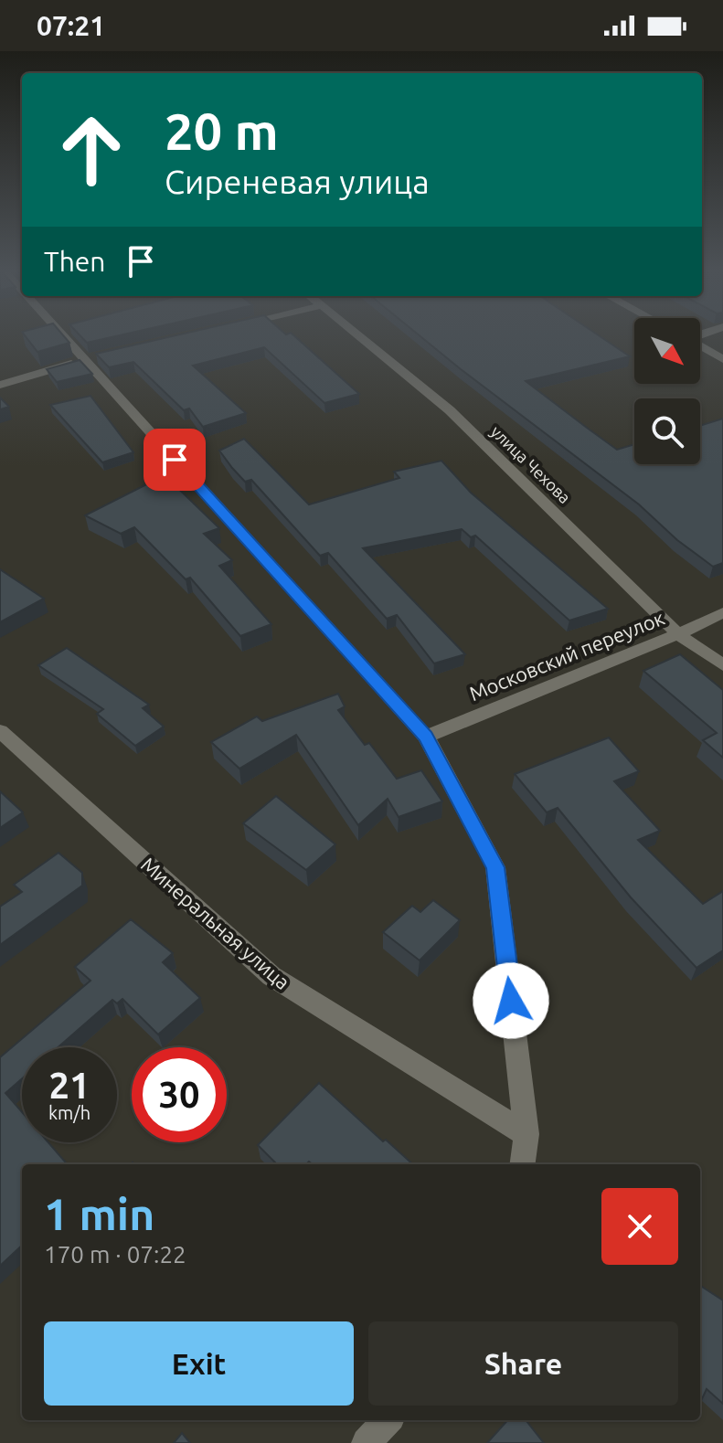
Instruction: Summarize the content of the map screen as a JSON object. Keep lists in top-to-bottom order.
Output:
{
  "streets": {
    "street": ["улица Чехова", "Московский переулок", "Минеральная улица"]
  },
  "crossings": [
    ["улица Чехова", "Московский переулок"]
  ],
  "north": "bottom right",
  "page": {
    "status": "07:21",
    "turn": ["20 m", "Сиреневая улица"],
    "then": "Then",
    "speed": "21 km/h",
    "limit": "30",
    "heading": ["1 min", "170 m · 07:22"],
    "buttons": ["Exit", "Share"]
  }
}
